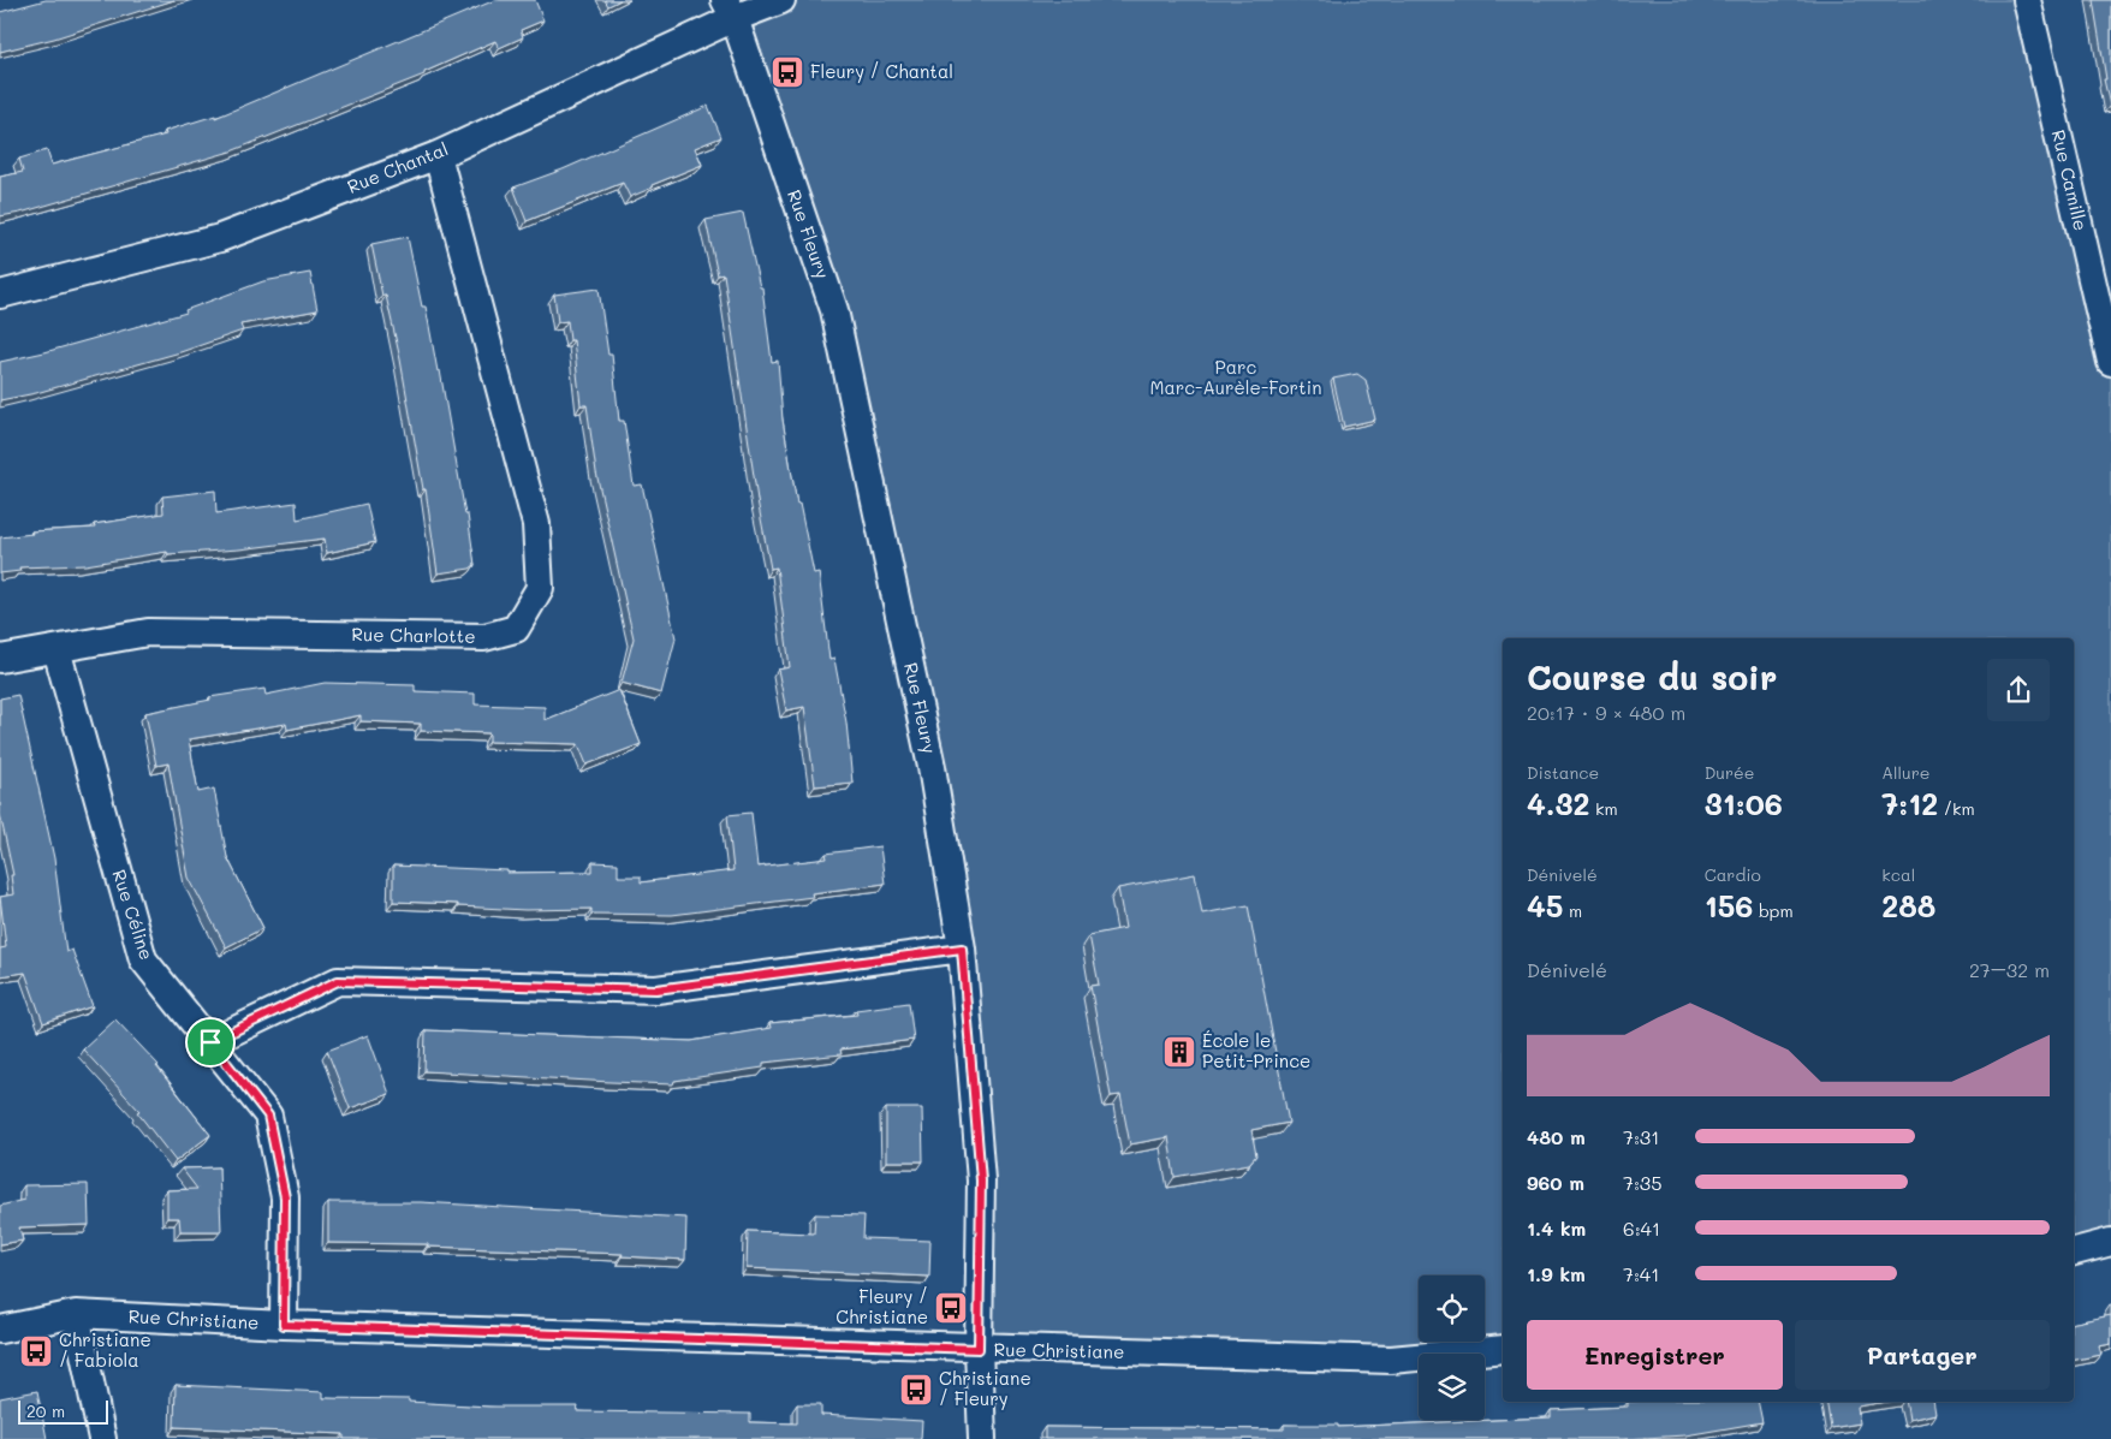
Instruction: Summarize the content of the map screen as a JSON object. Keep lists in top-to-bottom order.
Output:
{
  "streets": {
    "street": [
      "Rue Chantal",
      "Rue Camille",
      "Rue Fleury",
      "Rue Charlotte",
      "Rue Céline",
      "Rue Christiane"
    ]
  },
  "crossings": [
    ["Rue Chantal", "Rue Fleury"],
    ["Rue Chantal", "Rue Charlotte"],
    ["Rue Fleury", "Rue Christiane"],
    ["Rue Charlotte", "Rue Céline"],
    ["Rue Céline", "Rue Christiane"]
  ],
  "parks": ["Parc Marc-Aurèle-Fortin"],
  "places": {
    "bus stop": [
      "Fleury / Chantal",
      "Fleury / Christiane",
      "Christiane / Fabiola",
      "Christiane / Fleury"
    ],
    "building": ["École le Petit-Prince"]
  },
  "scale_bar": "20 m",
  "page": {
    "heading": ["Course du soir", "20:17 · 9 × 480 m"],
    "stats": [
      ["Distance", "4.32 km"],
      ["Durée", "31:06"],
      ["Allure", "7:12 /km"],
      ["Dénivelé", "45 m"],
      ["Cardio", "156 bpm"],
      ["kcal", "288"]
    ],
    "chart": ["Dénivelé", "27–32 m"],
    "list": [
      {
        "name": "480 m",
        "note": "7:31"
      },
      {
        "name": "960 m",
        "note": "7:35"
      },
      {
        "name": "1.4 km",
        "note": "6:41"
      },
      {
        "name": "1.9 km",
        "note": "7:41"
      }
    ],
    "buttons": ["Enregistrer", "Partager"],
    "scale": "20 m"
  }
}
